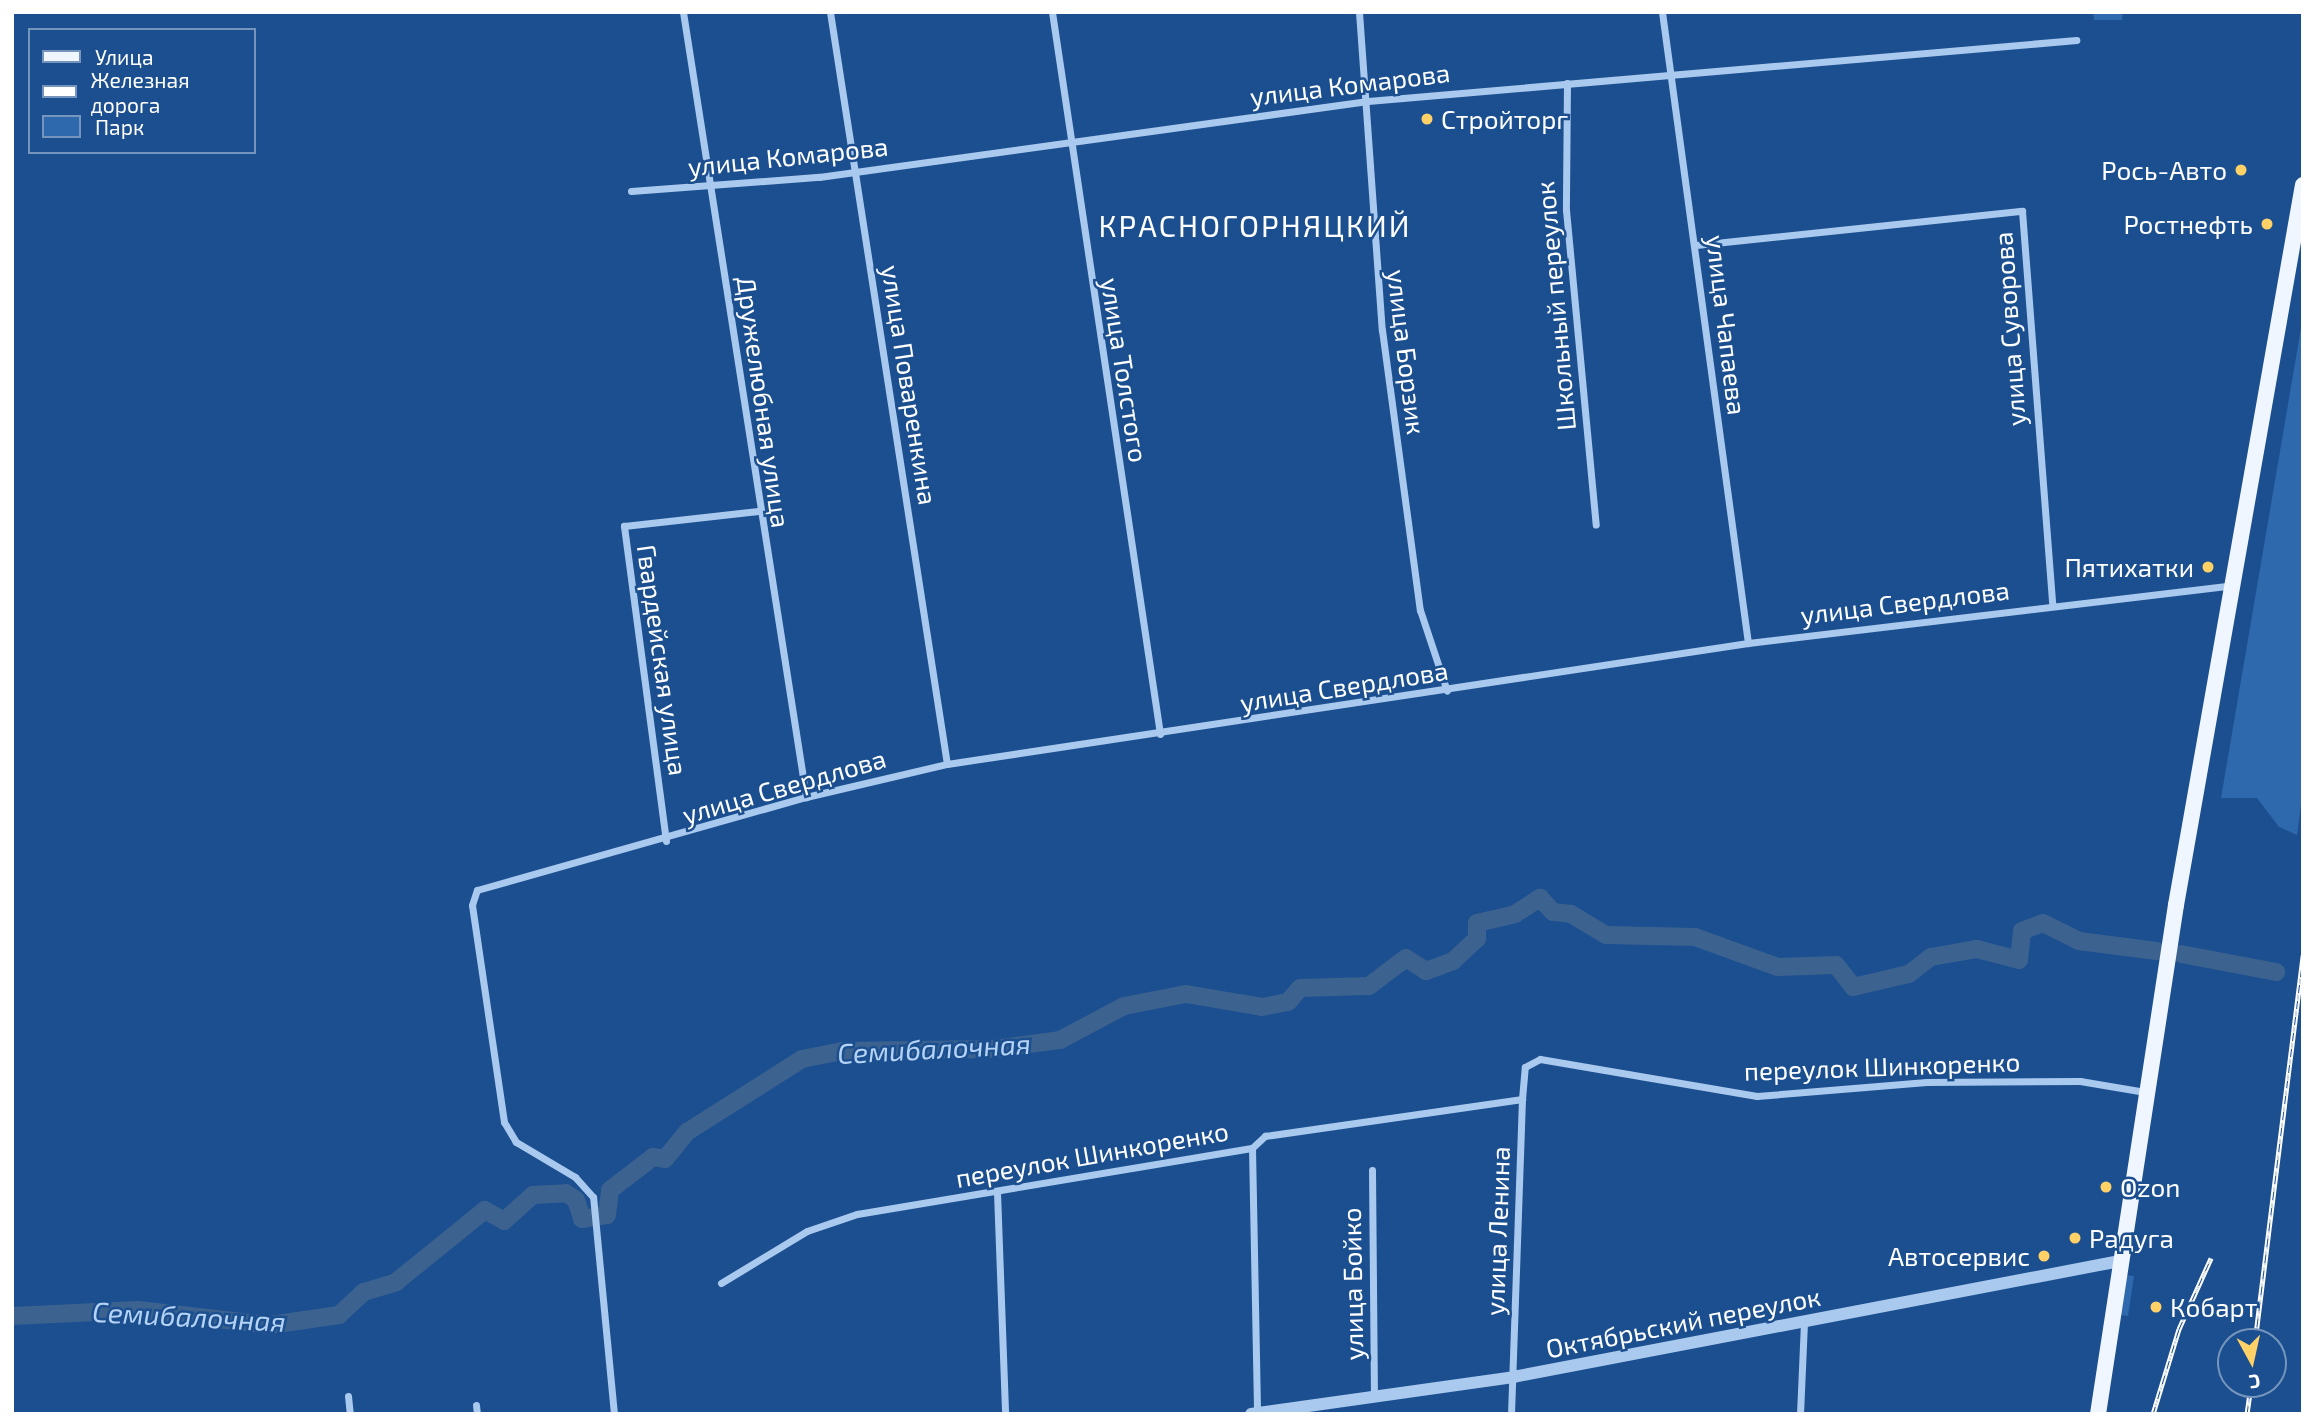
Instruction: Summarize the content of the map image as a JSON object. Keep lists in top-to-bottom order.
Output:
{
  "streets": {
    "street": [
      "улица Комарова",
      "Школьный переулок",
      "улица Чапаева",
      "улица Суворова",
      "улица Борзик",
      "улица Толстого",
      "улица Поваренкина",
      "Дружелюбная улица",
      "улица Свердлова",
      "Гвардейская улица",
      "переулок Шинкоренко",
      "улица Ленина",
      "улица Бойко",
      "Октябрьский переулок"
    ]
  },
  "crossings": [
    ["улица Комарова", "Школьный переулок"],
    ["улица Комарова", "улица Чапаева"],
    ["улица Комарова", "улица Борзик"],
    ["улица Комарова", "улица Толстого"],
    ["улица Комарова", "улица Поваренкина"],
    ["улица Комарова", "Дружелюбная улица"],
    ["улица Чапаева", "улица Суворова"],
    ["улица Чапаева", "улица Свердлова"],
    ["улица Суворова", "улица Свердлова"],
    ["улица Борзик", "улица Свердлова"],
    ["улица Толстого", "улица Свердлова"],
    ["улица Поваренкина", "улица Свердлова"],
    ["Дружелюбная улица", "улица Свердлова"],
    ["Дружелюбная улица", "Гвардейская улица"],
    ["улица Свердлова", "Гвардейская улица"],
    ["переулок Шинкоренко", "улица Ленина"],
    ["улица Ленина", "Октябрьский переулок"],
    ["улица Бойко", "Октябрьский переулок"]
  ],
  "districts": ["КРАСНОГОРНЯЦКИЙ"],
  "water": ["Семибалочная"],
  "places": [
    "Стройторг",
    "Рось-Авто",
    "Ростнефть",
    "Пятихатки",
    "Ozon",
    "Радуга",
    "Автосервис",
    "Кобарт"
  ],
  "legend": ["Улица", "Железная дорога", "Парк"],
  "north": "bottom"
}
